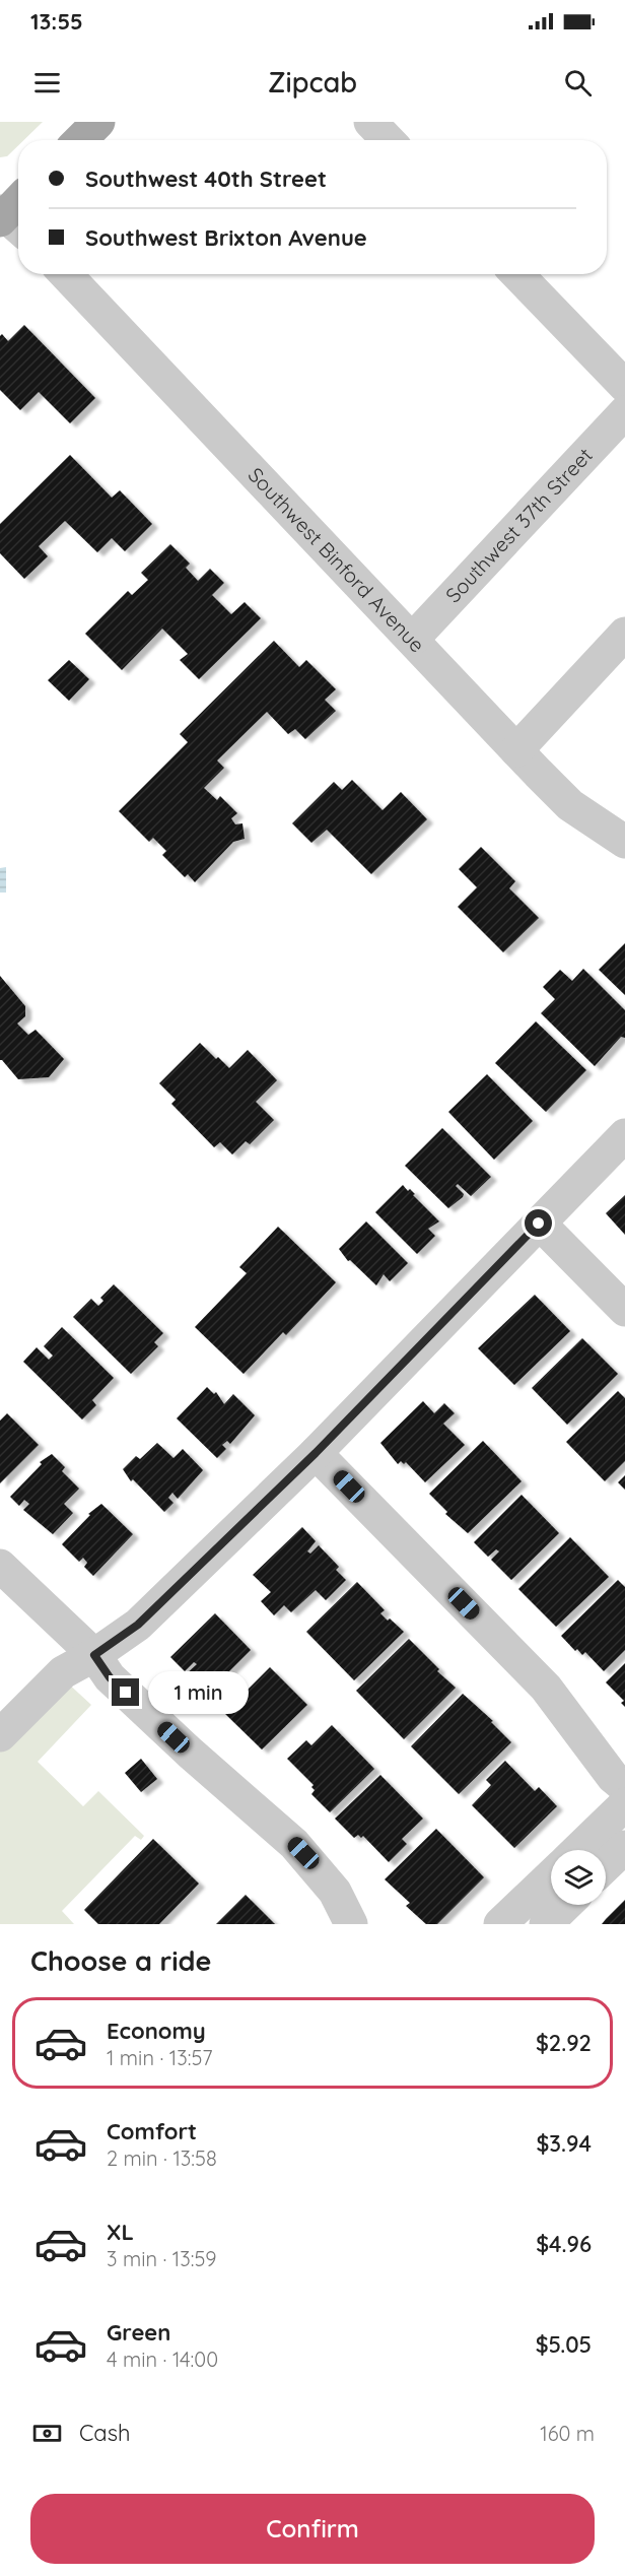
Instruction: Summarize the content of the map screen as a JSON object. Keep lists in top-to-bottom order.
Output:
{
  "streets": {
    "street": ["Southwest 37th Street", "Southwest Binford Avenue"]
  },
  "crossings": [
    ["Southwest 37th Street", "Southwest Binford Avenue"]
  ],
  "page": {
    "status": "13:55",
    "header": "Zipcab",
    "banner": ["Southwest 40th Street", "Southwest Brixton Avenue"],
    "bubble": "1 min",
    "heading": "Choose a ride",
    "list": [
      {
        "name": "Economy",
        "note": "1 min · 13:57",
        "value": "$2.92"
      },
      {
        "name": "Comfort",
        "note": "2 min · 13:58",
        "value": "$3.94"
      },
      {
        "name": "XL",
        "note": "3 min · 13:59",
        "value": "$4.96"
      },
      {
        "name": "Green",
        "note": "4 min · 14:00",
        "value": "$5.05"
      }
    ],
    "pay": ["Cash", "160 m"],
    "buttons": "Confirm"
  }
}
